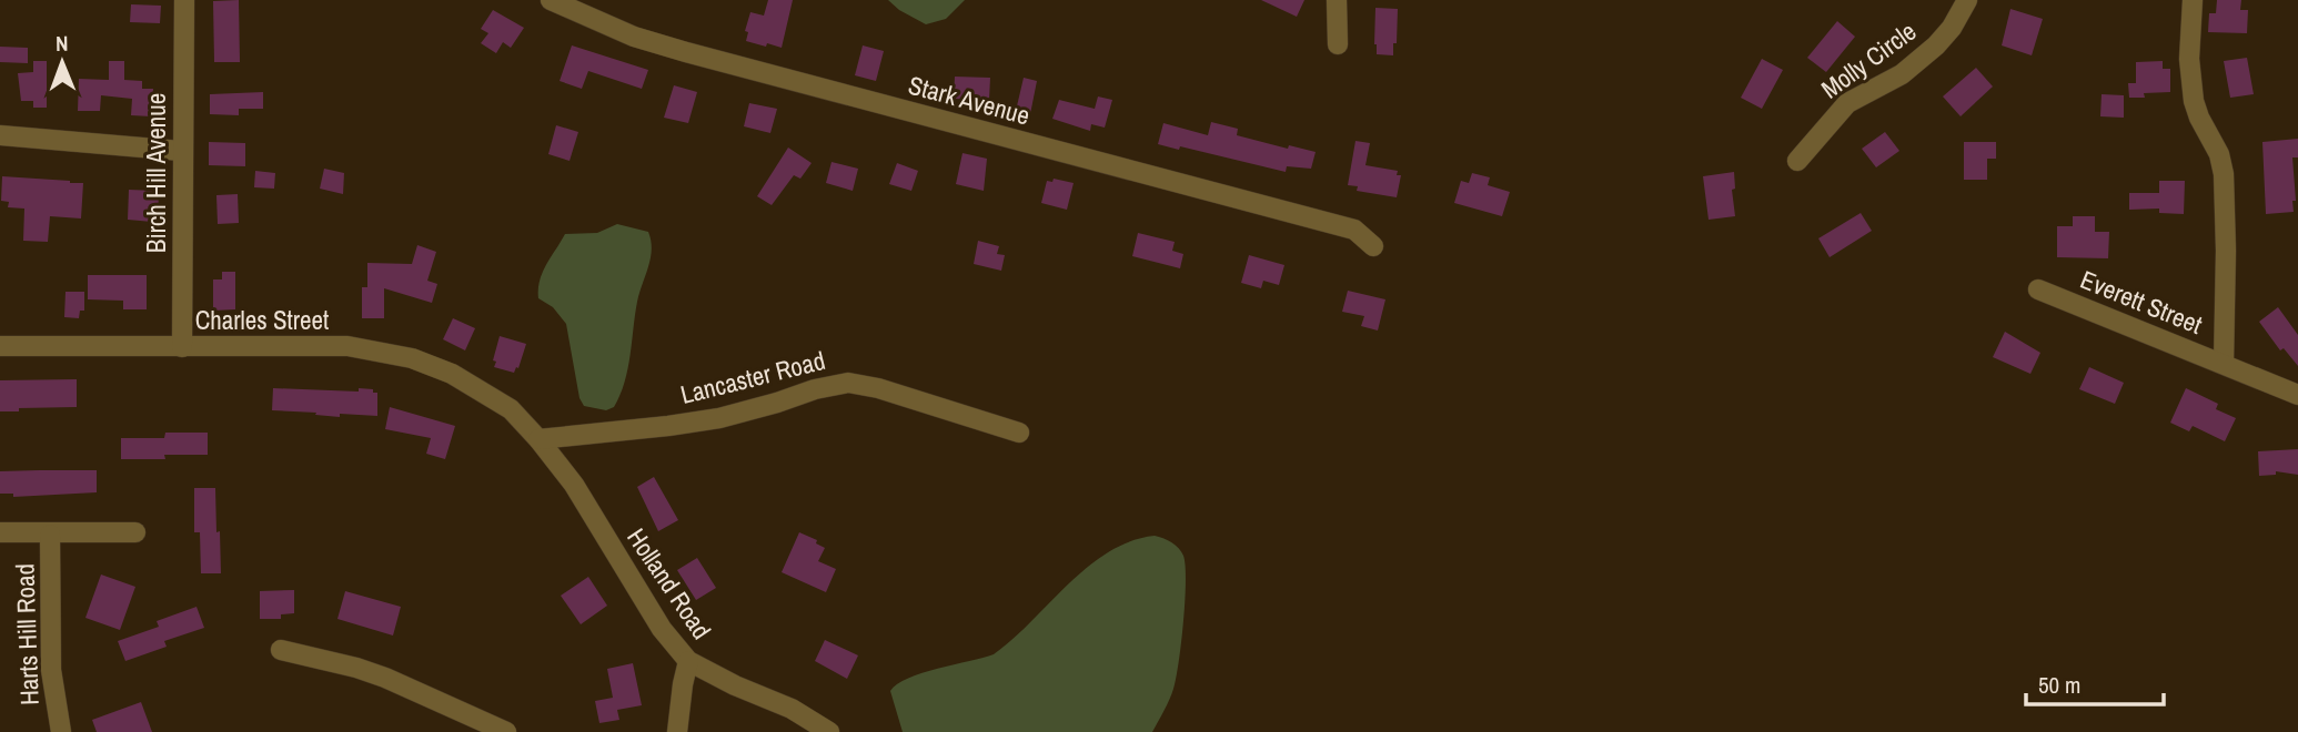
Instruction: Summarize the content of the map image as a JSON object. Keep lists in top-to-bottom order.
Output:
{
  "streets": {
    "street": [
      "Molly Circle",
      "Stark Avenue",
      "Birch Hill Avenue",
      "Everett Street",
      "Charles Street",
      "Lancaster Road",
      "Holland Road",
      "Harts Hill Road"
    ]
  },
  "crossings": [
    ["Birch Hill Avenue", "Charles Street"],
    ["Charles Street", "Holland Road"],
    ["Lancaster Road", "Holland Road"]
  ],
  "scale_bar": "50 m",
  "north": "top"
}
